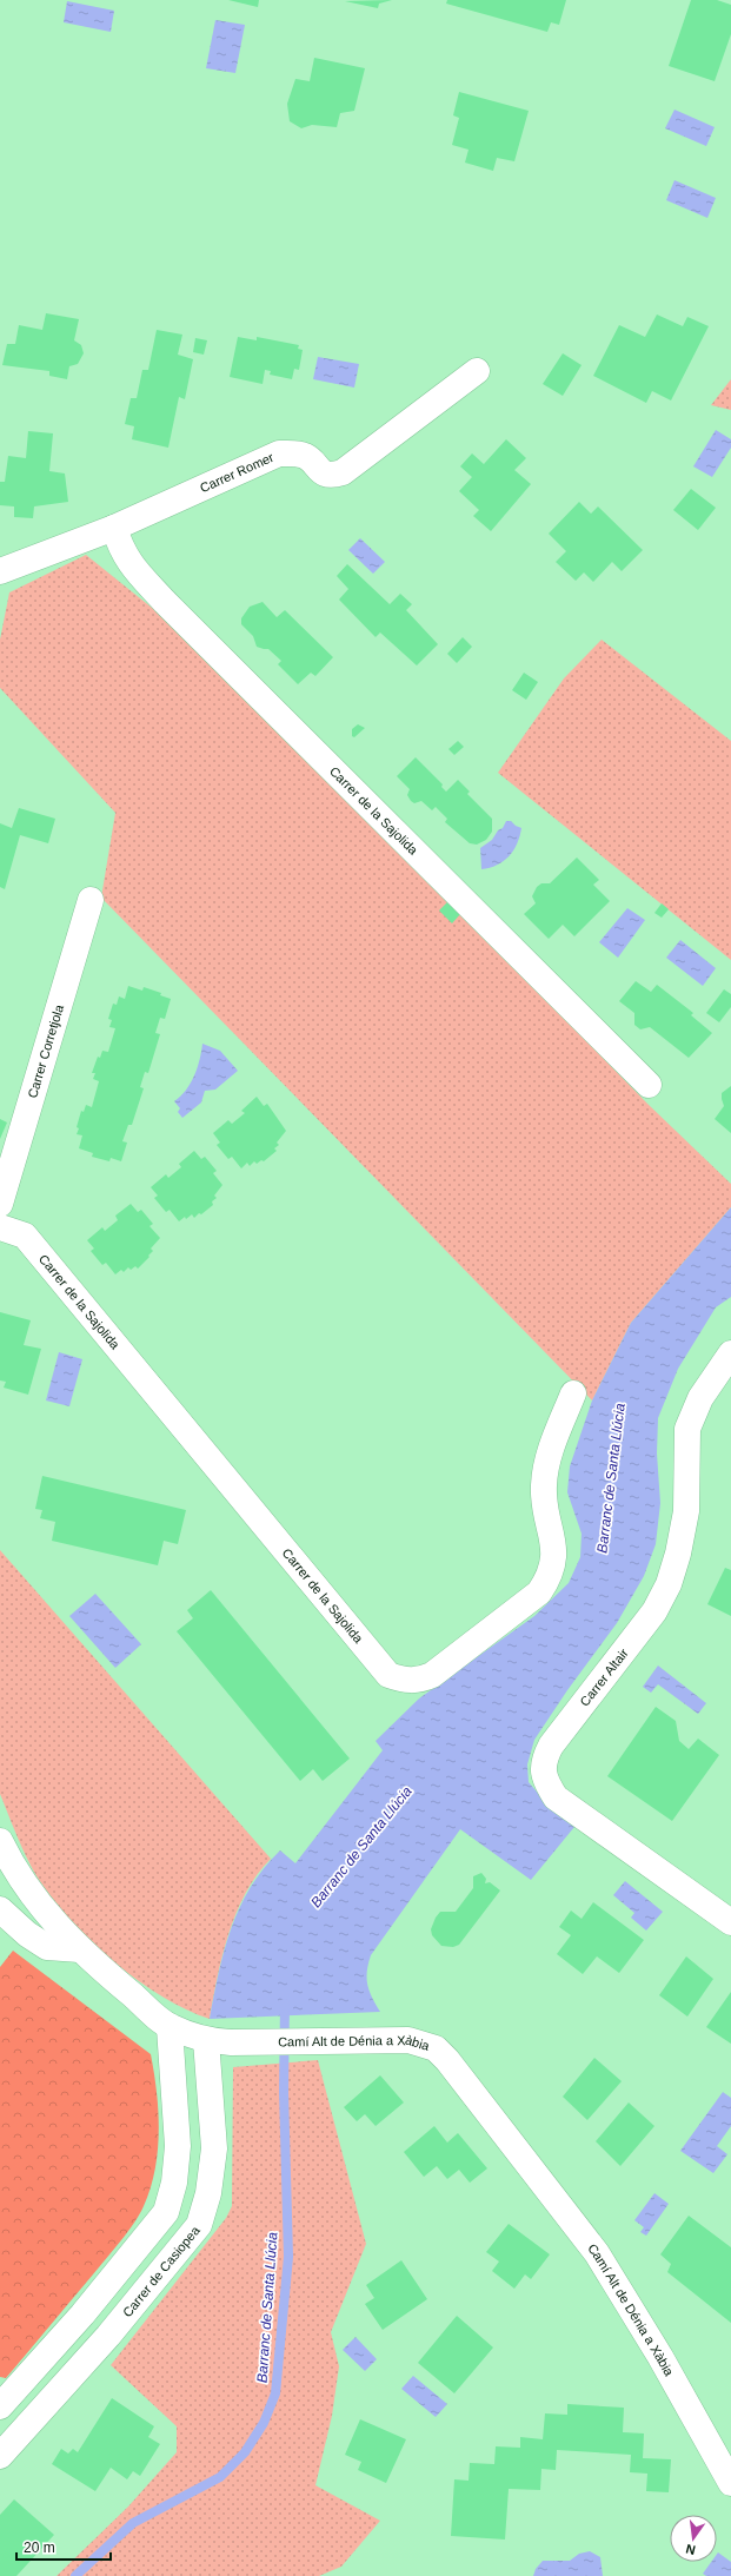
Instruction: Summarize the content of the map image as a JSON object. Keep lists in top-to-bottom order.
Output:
{
  "streets": {
    "street": [
      "Carrer Romer",
      "Carrer de la Sajolida",
      "Carrer Corretjola",
      "Carrer Altair",
      "Camí Alt de Dénia a Xàbia",
      "Carrer de Casiopea"
    ]
  },
  "crossings": [
    ["Carrer Romer", "Carrer de la Sajolida"],
    ["Camí Alt de Dénia a Xàbia", "Carrer de Casiopea"]
  ],
  "water": ["Barranc de Santa Llúcia"],
  "scale_bar": "20 m",
  "north": "bottom"
}
